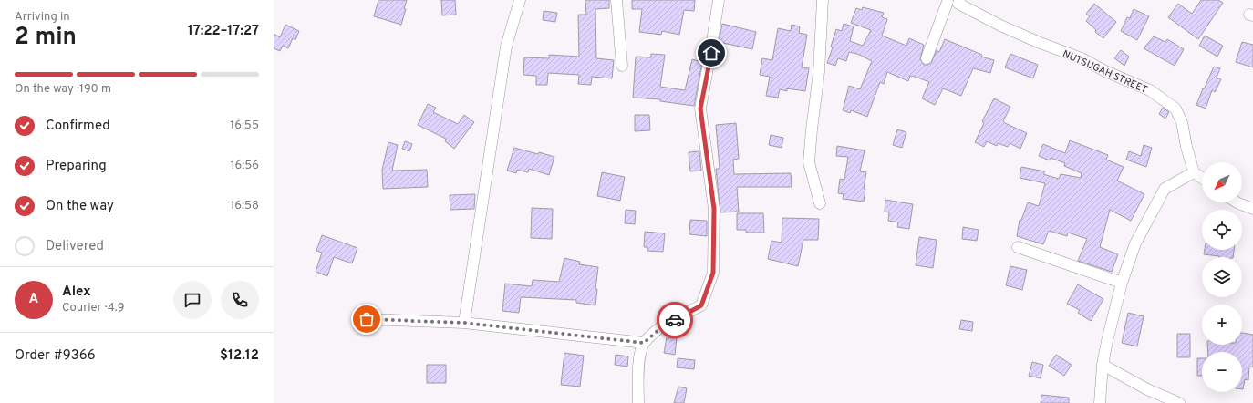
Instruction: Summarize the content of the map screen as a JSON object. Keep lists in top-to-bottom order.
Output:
{
  "streets": {
    "street": ["NUTSUGAH STREET"]
  },
  "north": "bottom left",
  "page": {
    "heading": ["2 min", "Arriving in", "17:22–17:27"],
    "panel": [
      "Alex",
      "Courier · 4.9",
      "Order #9366",
      "$12.12"
    ],
    "bar": "On the way · 190 m",
    "list": [
      ["Confirmed", "16:55"],
      ["Preparing", "16:56"],
      ["On the way", "16:58"],
      "Delivered"
    ],
    "map_buttons": ["+", "−"],
    "round": "A"
  }
}
